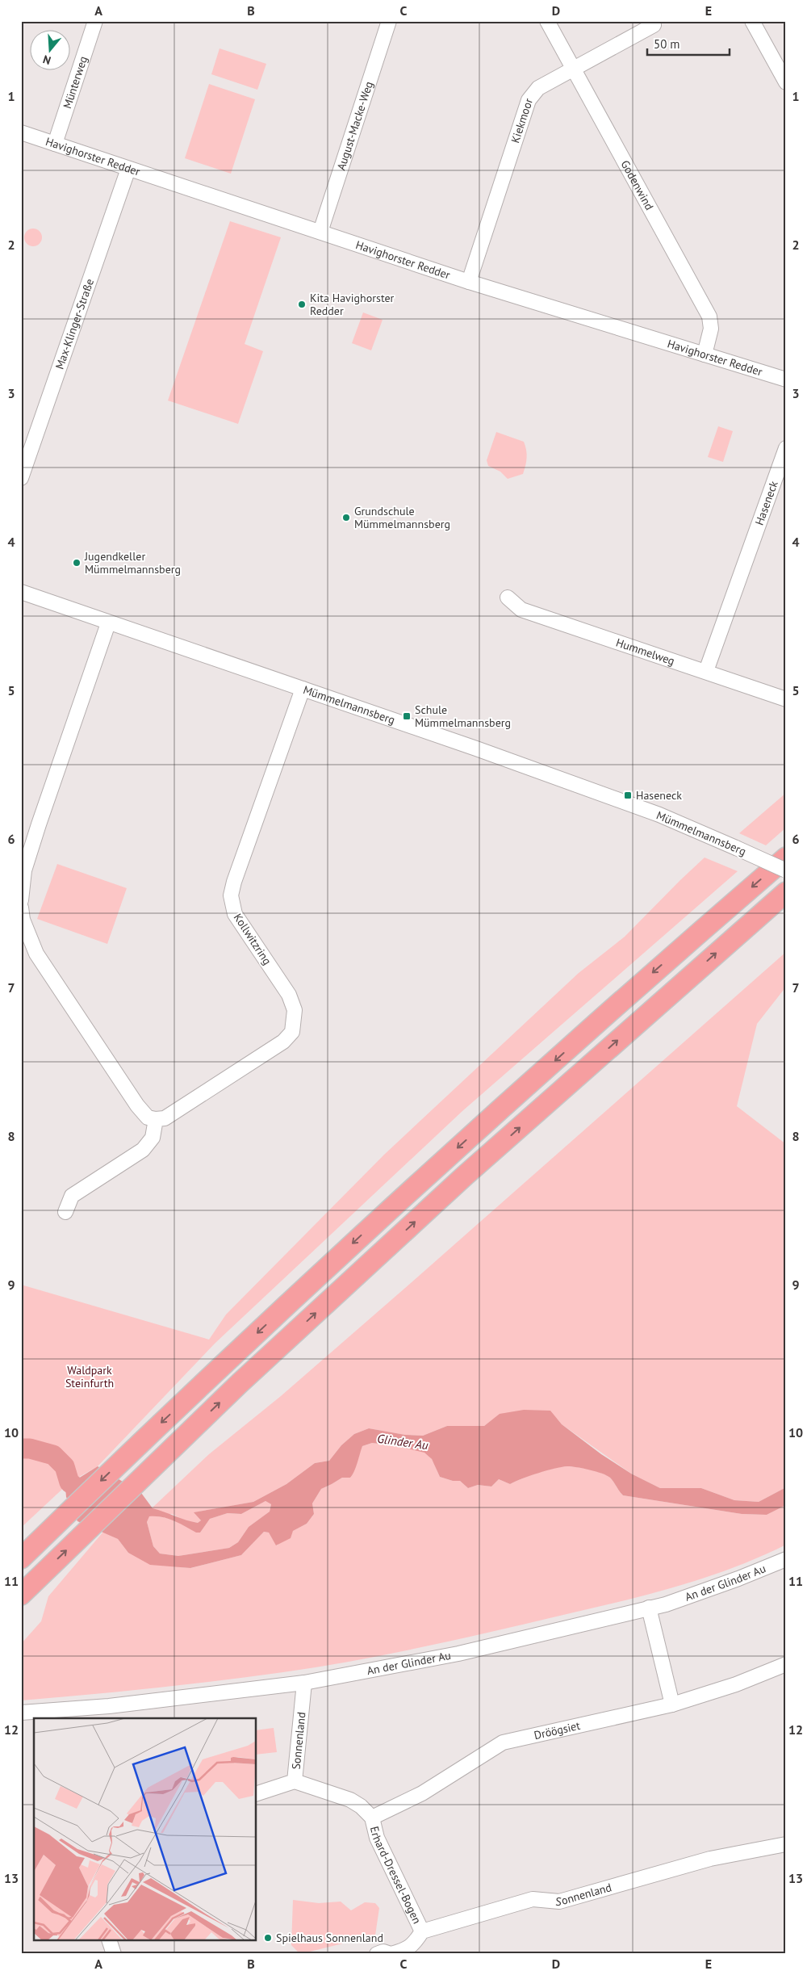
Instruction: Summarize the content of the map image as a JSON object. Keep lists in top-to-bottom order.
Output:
{
  "streets": {
    "street": [
      "Münterweg",
      "Kiekmoor",
      "August-Macke-Weg",
      "Havighorster Redder",
      "Godenwind",
      "Max-Klinger-Straße",
      "Haseneck",
      "Hummelweg",
      "Mümmelmannsberg",
      "Kollwitzring",
      "An der Glinder Au",
      "Dröögsiet",
      "Sonnenland",
      "Erhard-Dressel-Bogen"
    ]
  },
  "crossings": [
    ["Münterweg", "Havighorster Redder"],
    ["Kiekmoor", "Havighorster Redder"],
    ["Kiekmoor", "Godenwind"],
    ["August-Macke-Weg", "Havighorster Redder"],
    ["Havighorster Redder", "Godenwind"],
    ["Havighorster Redder", "Max-Klinger-Straße"],
    ["Haseneck", "Hummelweg"],
    ["Mümmelmannsberg", "Kollwitzring"],
    ["An der Glinder Au", "Sonnenland"],
    ["Dröögsiet", "Erhard-Dressel-Bogen"],
    ["Sonnenland", "Erhard-Dressel-Bogen"]
  ],
  "water": ["Glinder Au"],
  "parks": ["Waldpark Steinfurth"],
  "places": {
    "other": [
      "Kita Havighorster Redder",
      "Grundschule Mümmelmannsberg",
      "Jugendkeller Mümmelmannsberg",
      "Spielhaus Sonnenland"
    ],
    "transit": ["Schule Mümmelmannsberg", "Haseneck"]
  },
  "scale_bar": "50 m",
  "north": "bottom",
  "grid": {
    "columns": [
      "A",
      "B",
      "C",
      "D",
      "E"
    ],
    "rows": [
      "1",
      "2",
      "3",
      "4",
      "5",
      "6",
      "7",
      "8",
      "9",
      "10",
      "11",
      "12",
      "13"
    ]
  }
}
